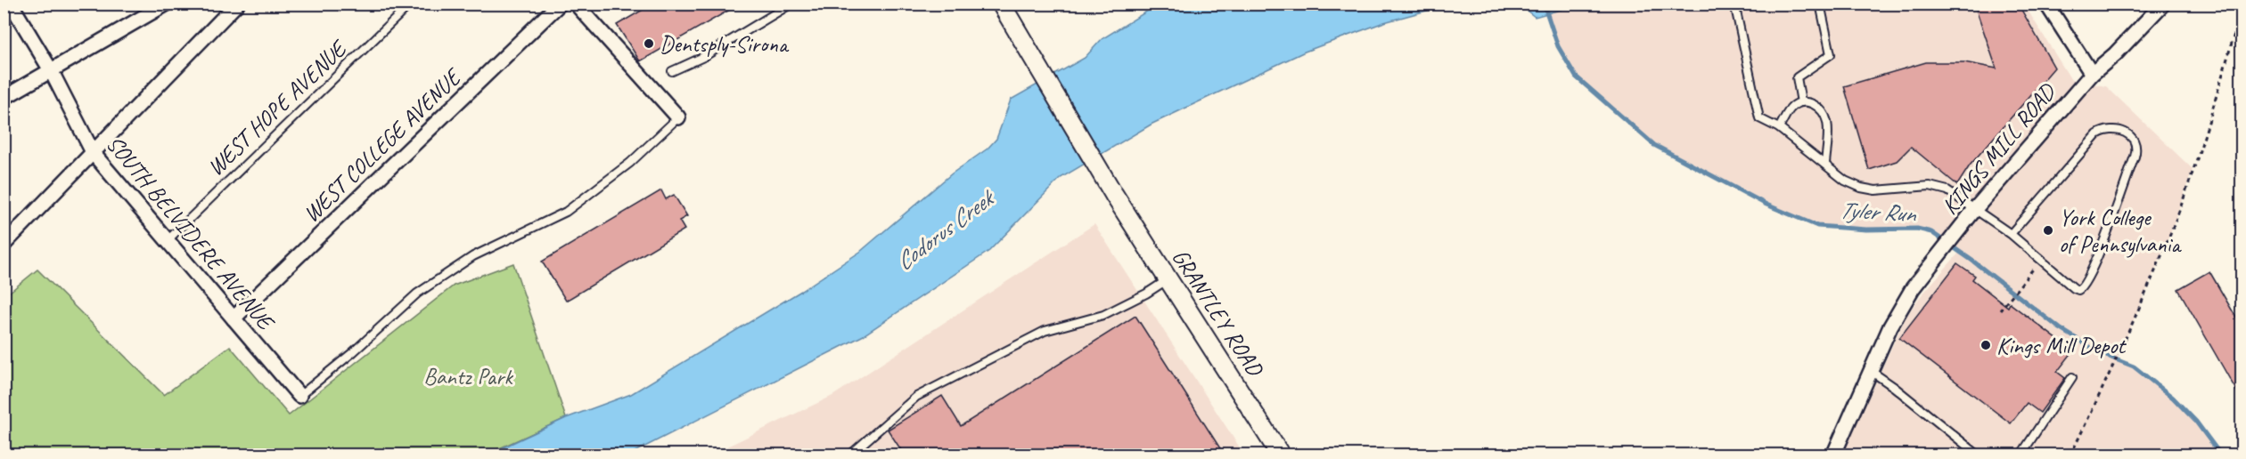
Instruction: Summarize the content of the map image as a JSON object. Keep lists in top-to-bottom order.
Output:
{
  "streets": {
    "street": [
      "WEST COLLEGE AVENUE",
      "KINGS MILL ROAD",
      "SOUTH BELVIDERE AVENUE",
      "GRANTLEY ROAD"
    ],
    "lane": ["WEST HOPE AVENUE"]
  },
  "crossings": [
    ["WEST HOPE AVENUE", "SOUTH BELVIDERE AVENUE"],
    ["WEST COLLEGE AVENUE", "SOUTH BELVIDERE AVENUE"]
  ],
  "water": ["Tyler Run", "Codorus Creek"],
  "parks": ["Bantz Park"],
  "places": ["Dentsply-Sirona", "York College of Pennsylvania", "Kings Mill Depot"]
}
